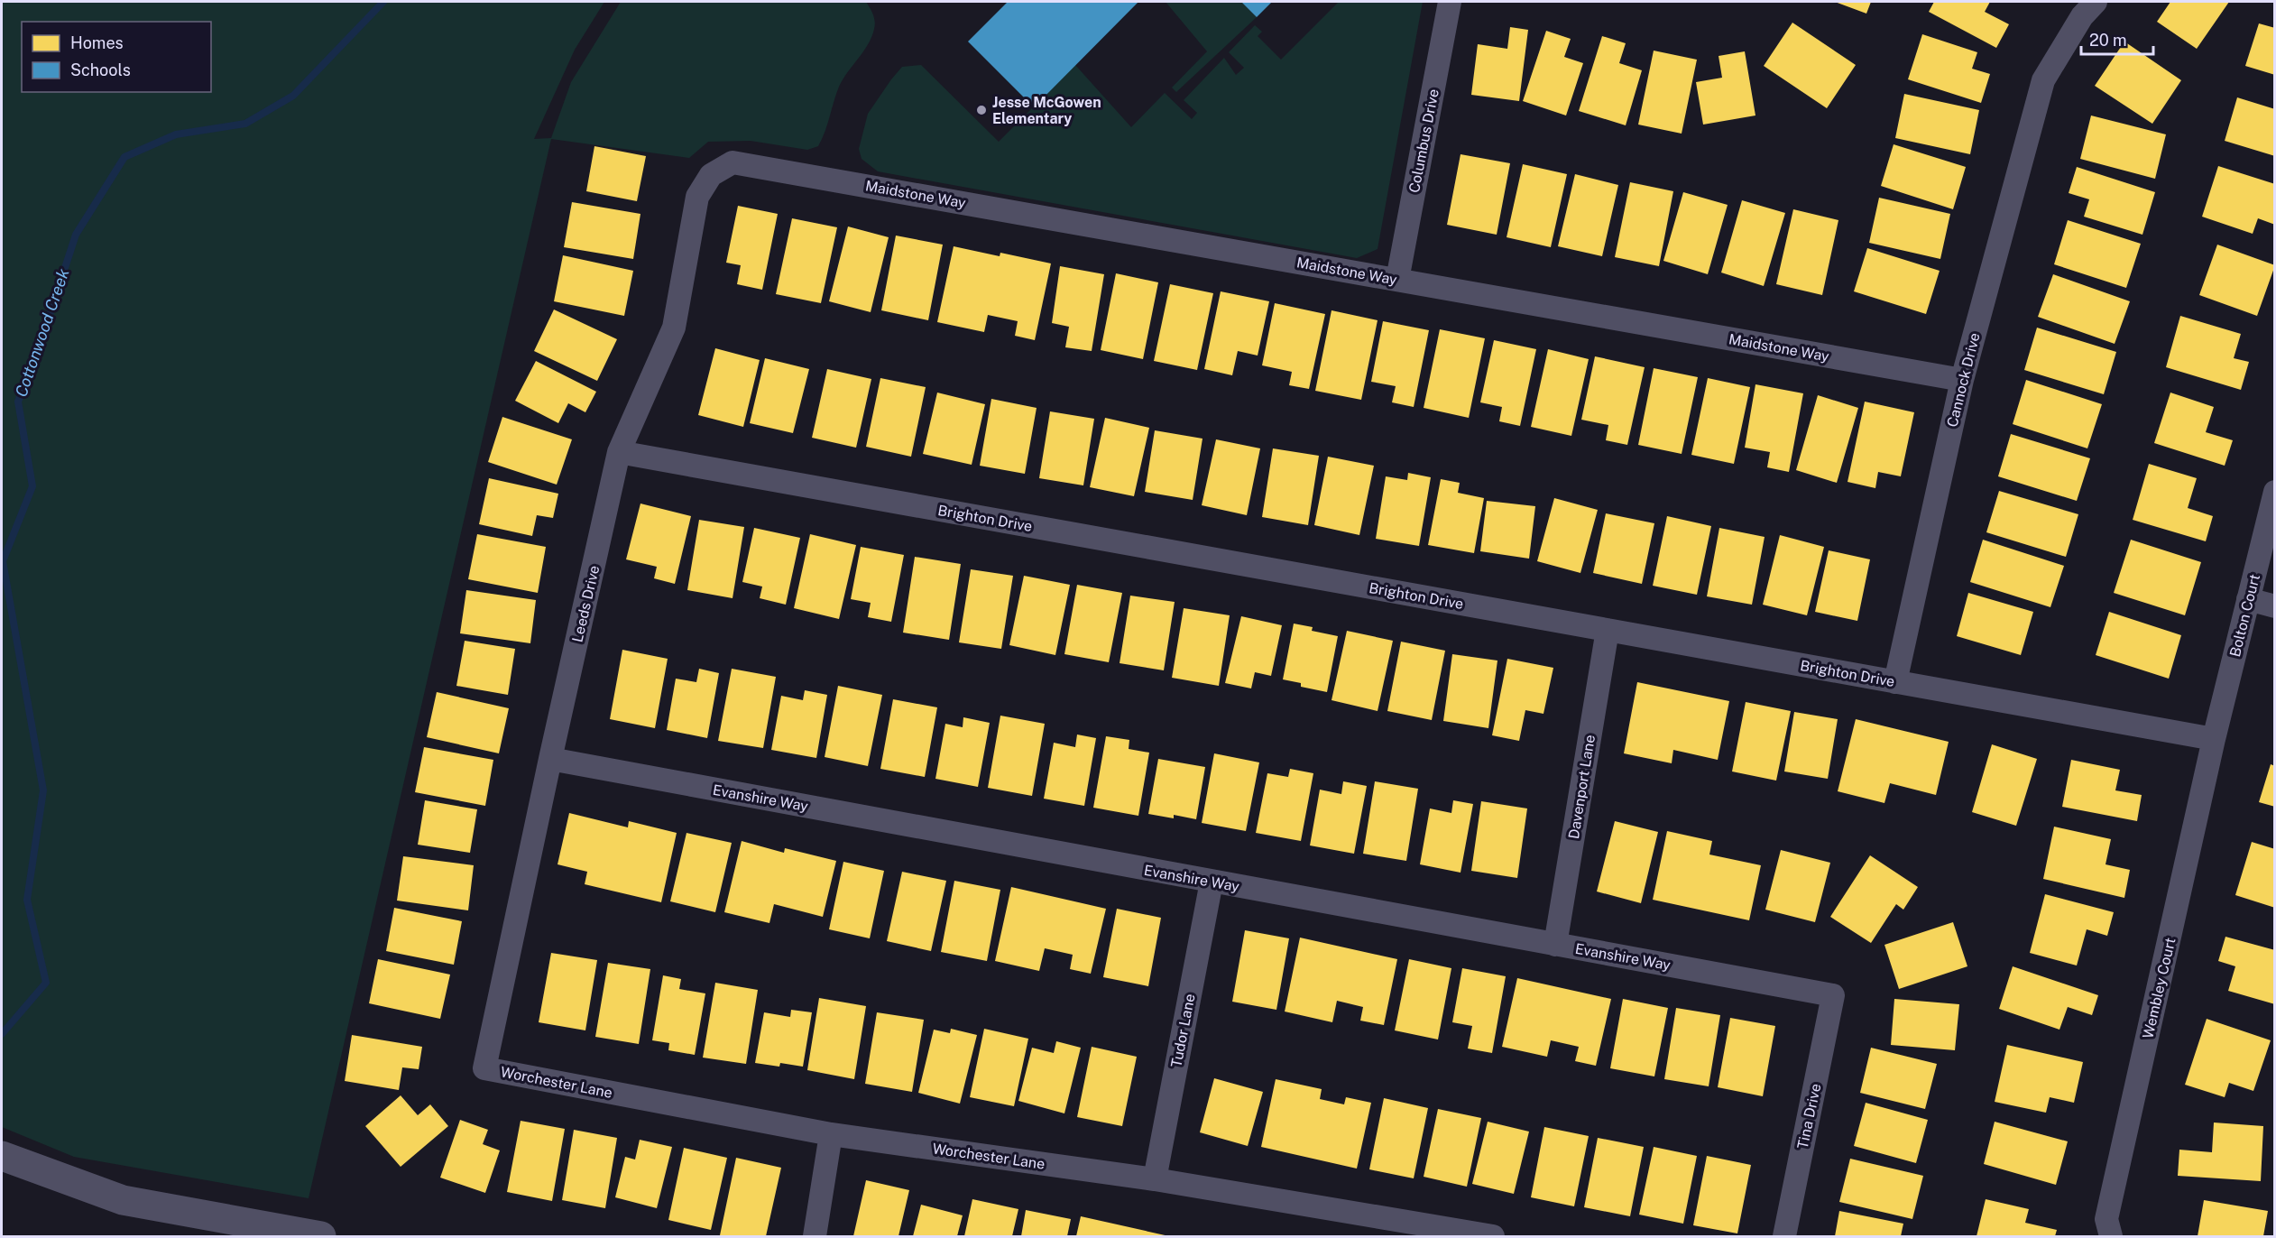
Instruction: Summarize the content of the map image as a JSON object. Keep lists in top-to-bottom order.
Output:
{
  "streets": {
    "street": [
      "Columbus Drive",
      "Maidstone Way",
      "Cannock Drive",
      "Brighton Drive",
      "Leeds Drive",
      "Bolton Court",
      "Davenport Lane",
      "Evanshire Way",
      "Wembley Court",
      "Tudor Lane",
      "Worchester Lane",
      "Tina Drive"
    ]
  },
  "crossings": [
    ["Columbus Drive", "Maidstone Way"],
    ["Maidstone Way", "Cannock Drive"],
    ["Maidstone Way", "Leeds Drive"],
    ["Cannock Drive", "Brighton Drive"],
    ["Brighton Drive", "Leeds Drive"],
    ["Brighton Drive", "Bolton Court"],
    ["Brighton Drive", "Davenport Lane"],
    ["Brighton Drive", "Wembley Court"],
    ["Leeds Drive", "Evanshire Way"],
    ["Leeds Drive", "Worchester Lane"],
    ["Bolton Court", "Wembley Court"],
    ["Davenport Lane", "Evanshire Way"],
    ["Evanshire Way", "Tudor Lane"],
    ["Evanshire Way", "Tina Drive"],
    ["Tudor Lane", "Worchester Lane"]
  ],
  "water": ["Cottonwood Creek"],
  "places": ["Jesse McGowen Elementary"],
  "legend": ["Homes", "Schools"],
  "scale_bar": "20 m"
}
